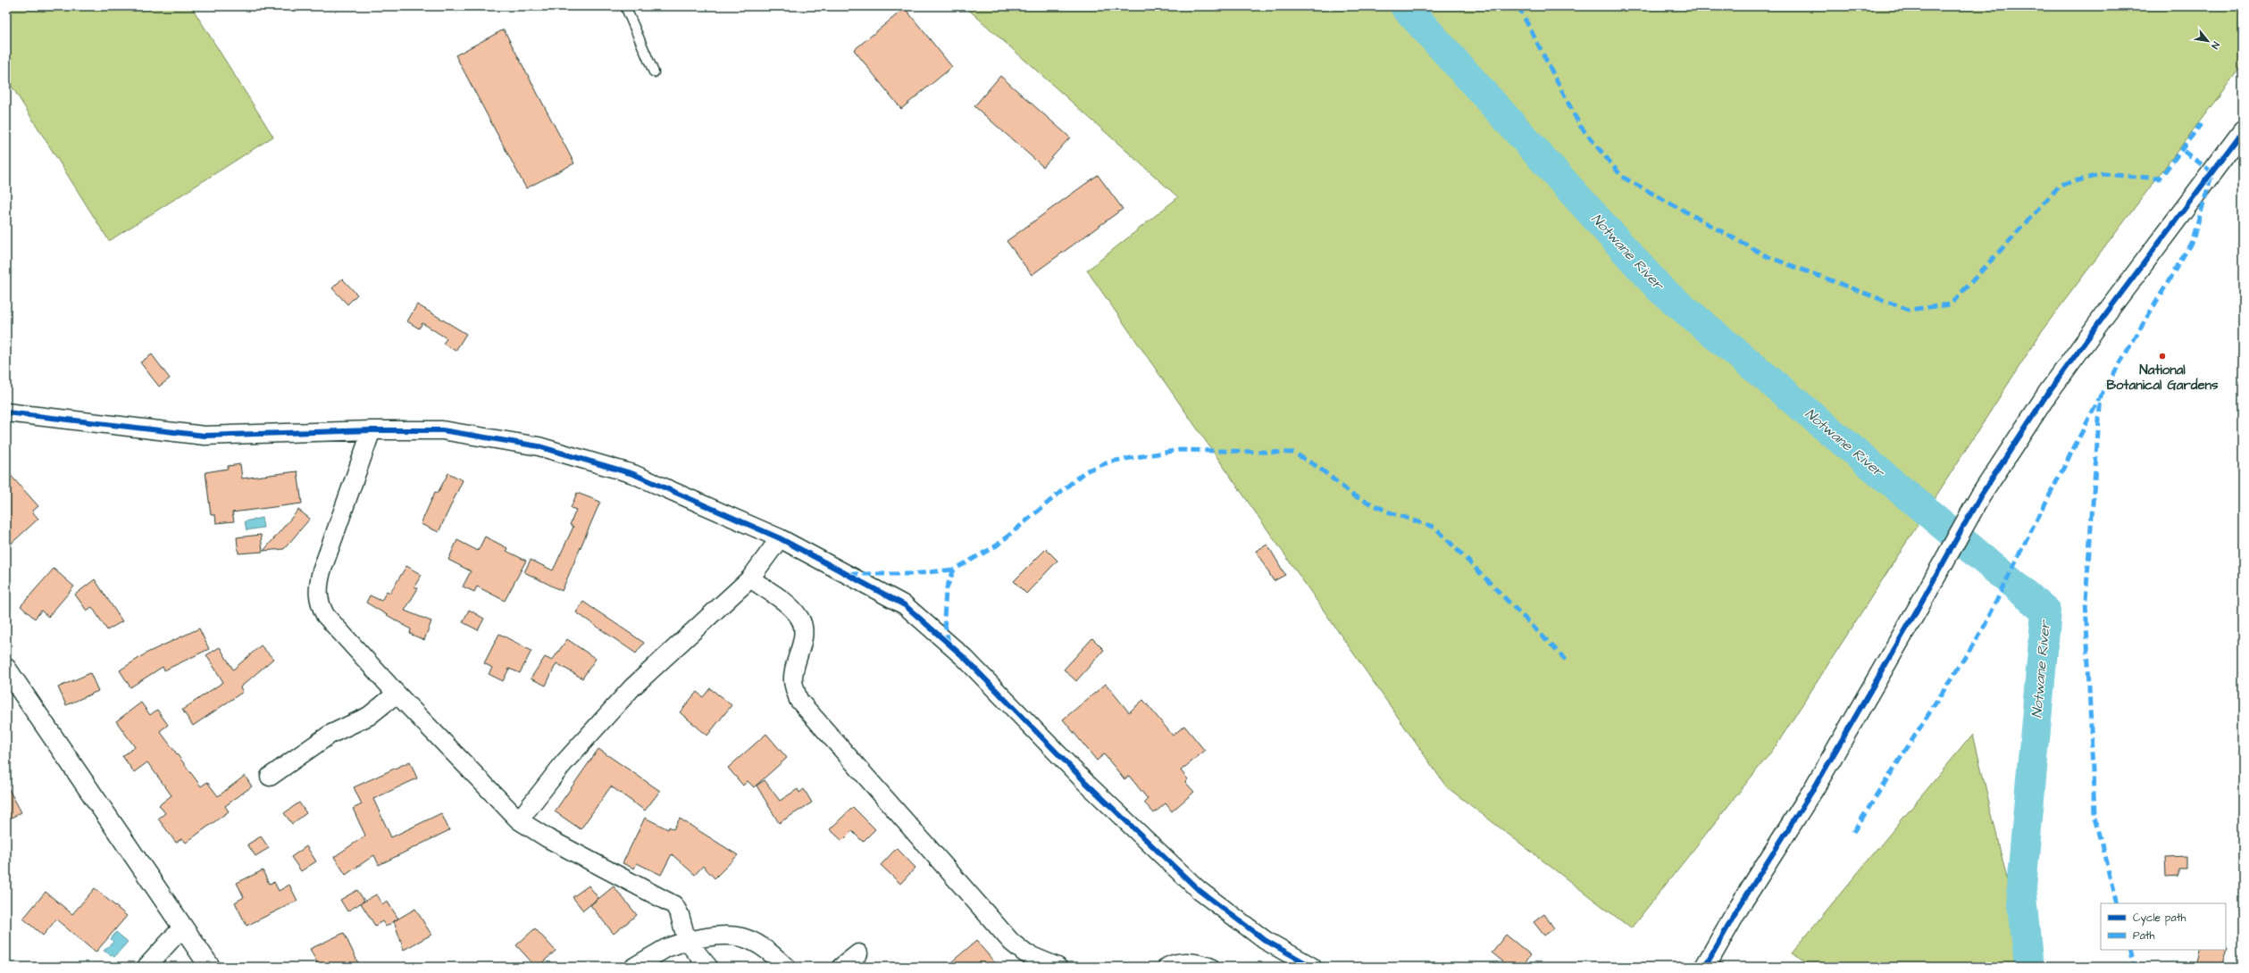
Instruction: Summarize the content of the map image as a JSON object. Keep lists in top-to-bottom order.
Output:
{
  "water": ["Notwane River"],
  "places": ["National Botanical Gardens"],
  "legend": ["Cycle path", "Path"],
  "north": "bottom right"
}
